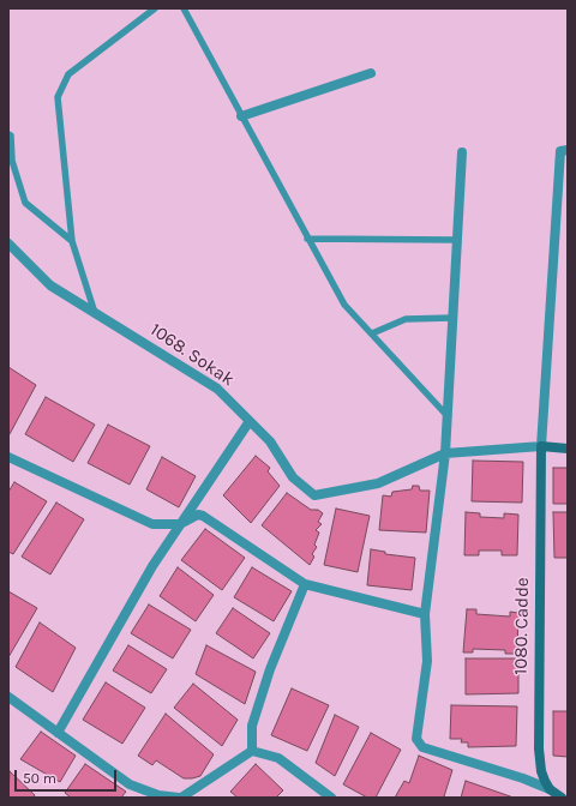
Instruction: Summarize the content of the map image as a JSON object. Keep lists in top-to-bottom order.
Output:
{
  "streets": {
    "street": ["1068. Sokak", "1080. Cadde"]
  },
  "crossings": [
    ["1068. Sokak", "1080. Cadde"]
  ],
  "scale_bar": "50 m"
}
